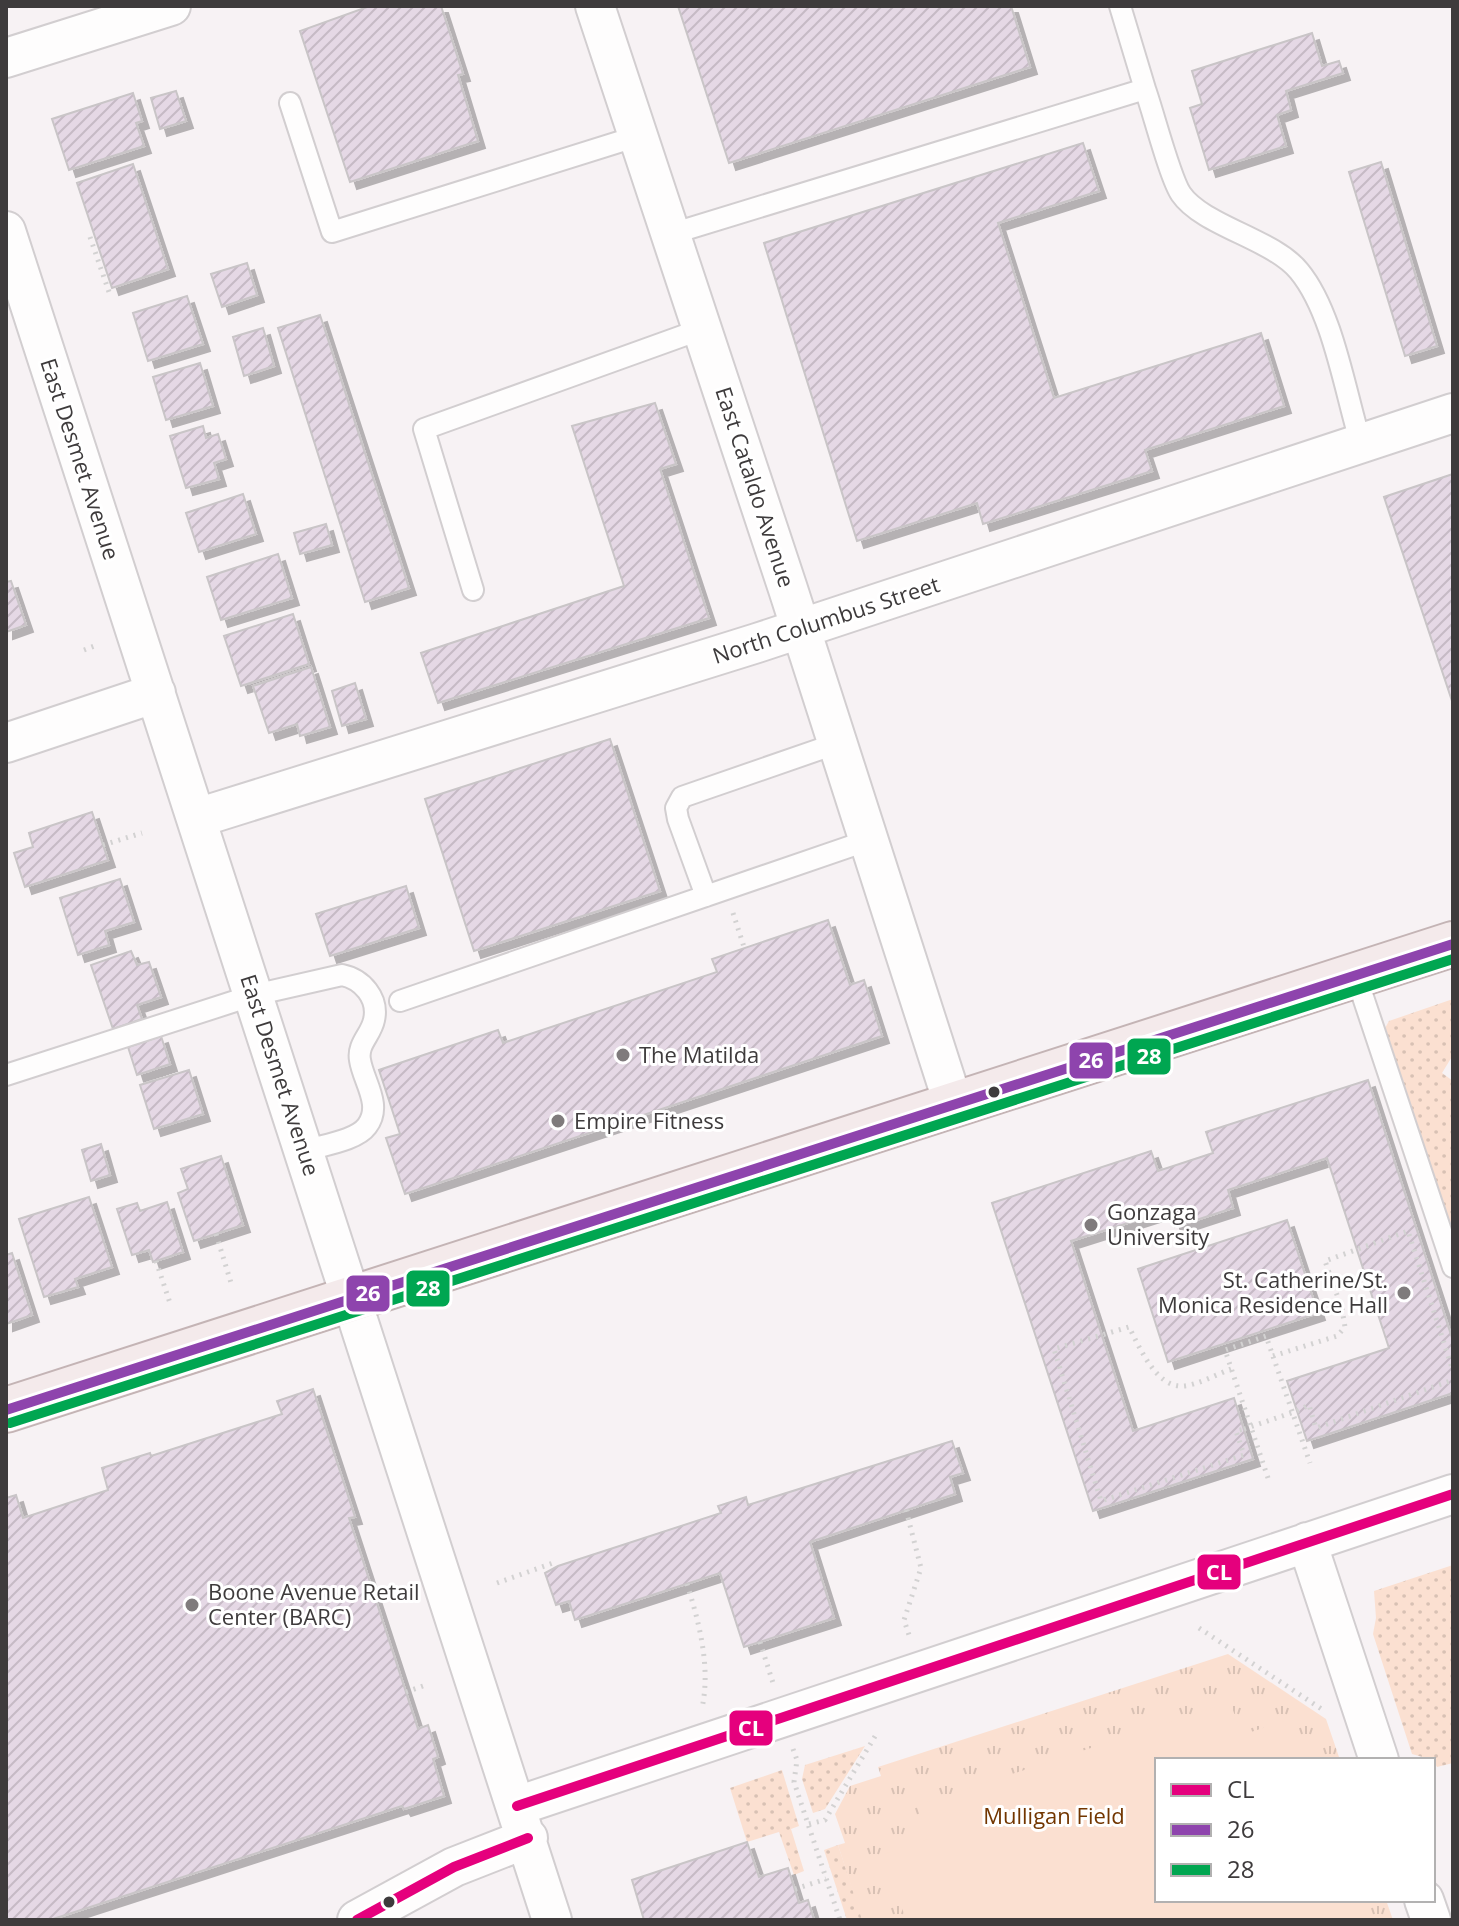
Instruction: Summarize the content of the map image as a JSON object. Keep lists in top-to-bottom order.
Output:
{
  "streets": {
    "street": ["East Desmet Avenue", "East Cataldo Avenue", "North Columbus Street"]
  },
  "crossings": [
    ["East Desmet Avenue", "North Columbus Street"],
    ["East Cataldo Avenue", "North Columbus Street"]
  ],
  "parks": ["Mulligan Field"],
  "places": [
    "The Matilda",
    "Empire Fitness",
    "Gonzaga University",
    "St. Catherine/St. Monica Residence Hall",
    "Boone Avenue Retail Center (BARC)"
  ],
  "lines": ["transit line 26", "transit line 28", "transit line CL"],
  "legend": ["CL", "26", "28"]
}
